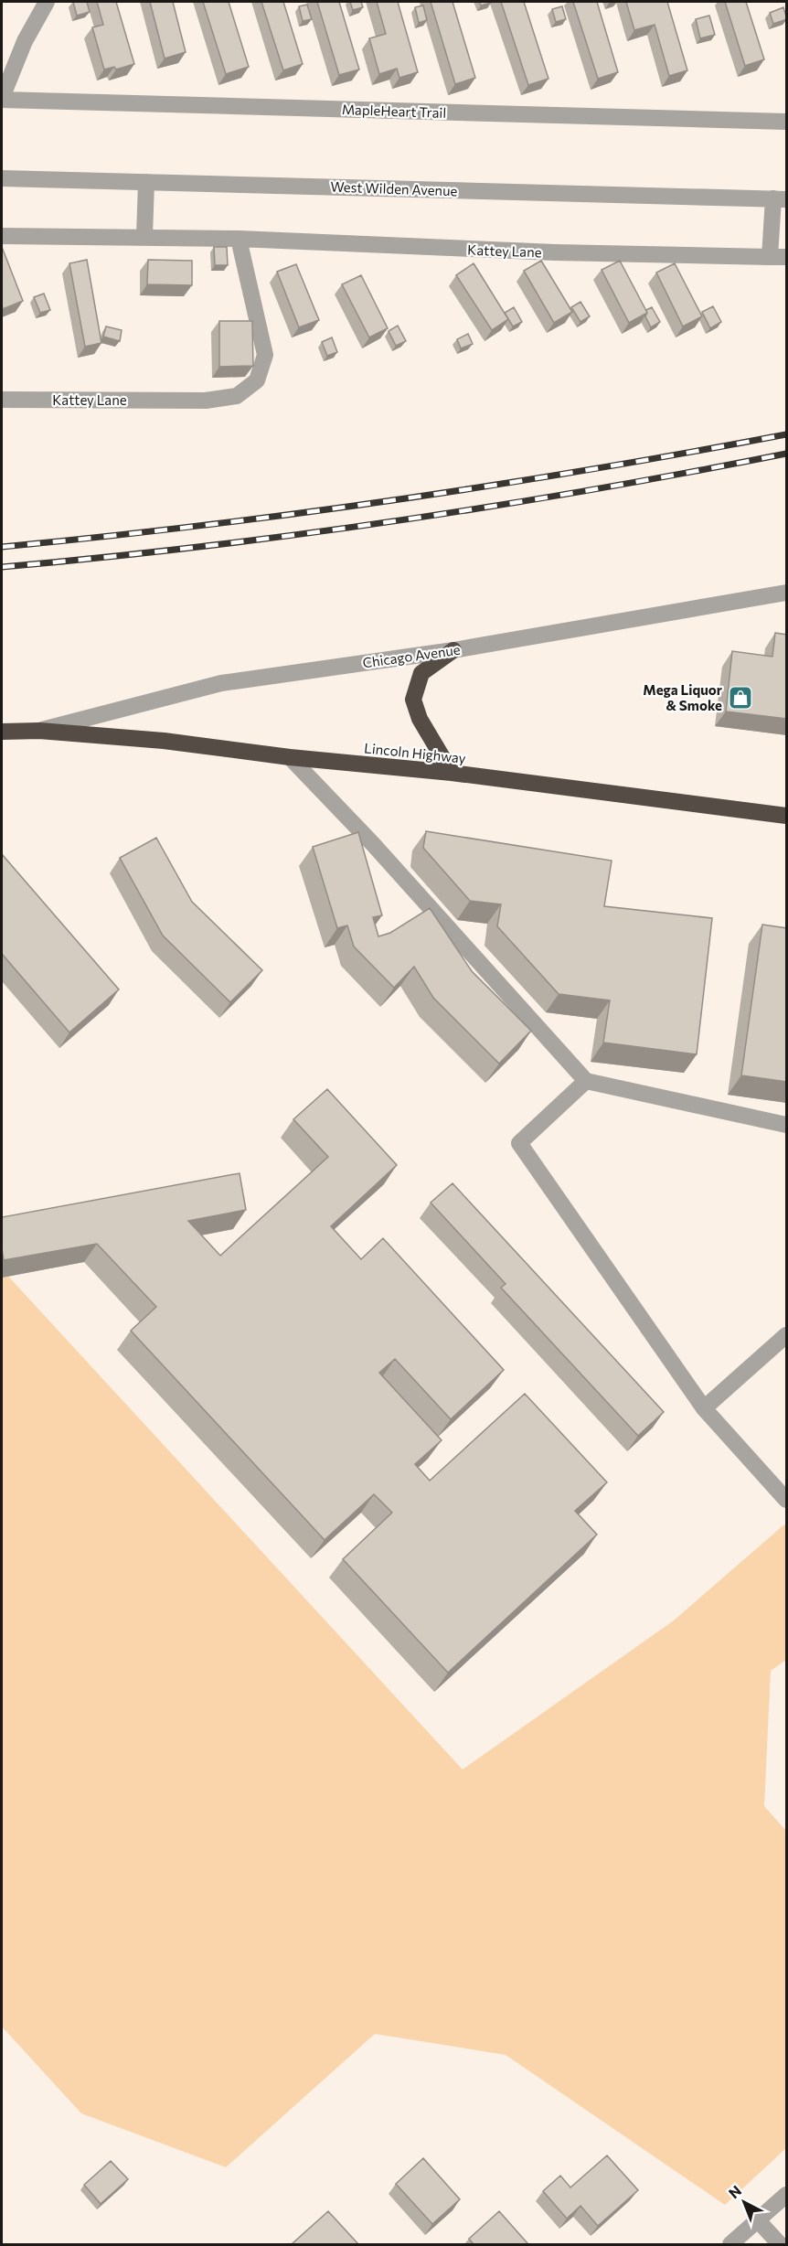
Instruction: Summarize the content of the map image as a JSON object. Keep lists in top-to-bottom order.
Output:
{
  "streets": {
    "highway": ["Lincoln Highway"],
    "street": [
      "MapleHeart Trail",
      "West Wilden Avenue",
      "Kattey Lane",
      "Chicago Avenue"
    ]
  },
  "crossings": [
    ["West Wilden Avenue", "Kattey Lane"],
    ["Chicago Avenue", "Lincoln Highway"]
  ],
  "places": {
    "shop": ["Mega Liquor & Smoke"]
  },
  "north": "top left"
}
